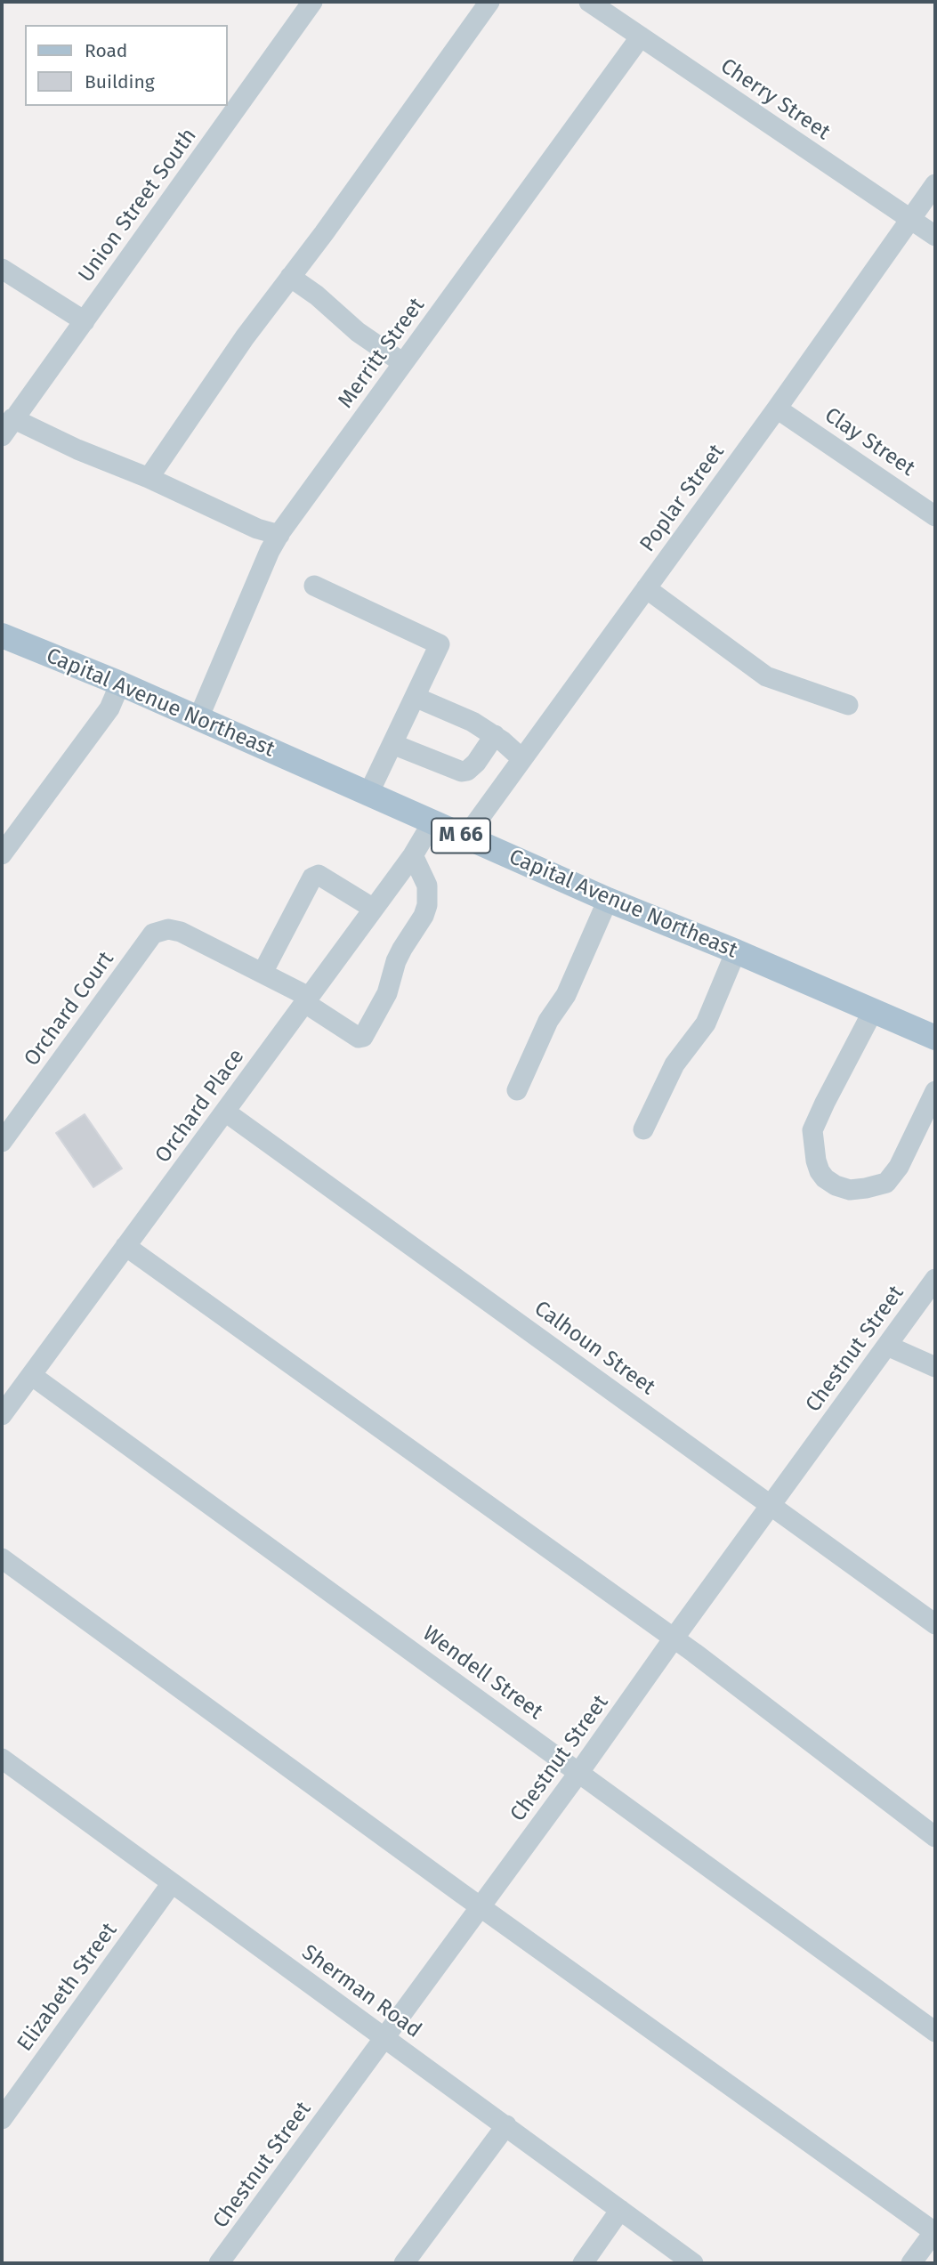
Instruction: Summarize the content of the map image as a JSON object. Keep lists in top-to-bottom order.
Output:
{
  "streets": {
    "main road": ["Capital Avenue Northeast", "M 66"],
    "street": [
      "Cherry Street",
      "Union Street South",
      "Merritt Street",
      "Clay Street",
      "Poplar Street",
      "Orchard Court",
      "Orchard Place",
      "Calhoun Street",
      "Chestnut Street",
      "Wendell Street",
      "Elizabeth Street",
      "Sherman Road"
    ]
  },
  "crossings": [
    ["Cherry Street", "Merritt Street"],
    ["Cherry Street", "Poplar Street"],
    ["Merritt Street", "Capital Avenue Northeast"],
    ["Clay Street", "Poplar Street"],
    ["Poplar Street", "Capital Avenue Northeast"],
    ["Capital Avenue Northeast", "Orchard Place"],
    ["Orchard Place", "Calhoun Street"],
    ["Orchard Place", "Wendell Street"],
    ["Calhoun Street", "Chestnut Street"],
    ["Chestnut Street", "Wendell Street"],
    ["Chestnut Street", "Sherman Road"],
    ["Elizabeth Street", "Sherman Road"]
  ],
  "legend": ["Road", "Building"]
}
